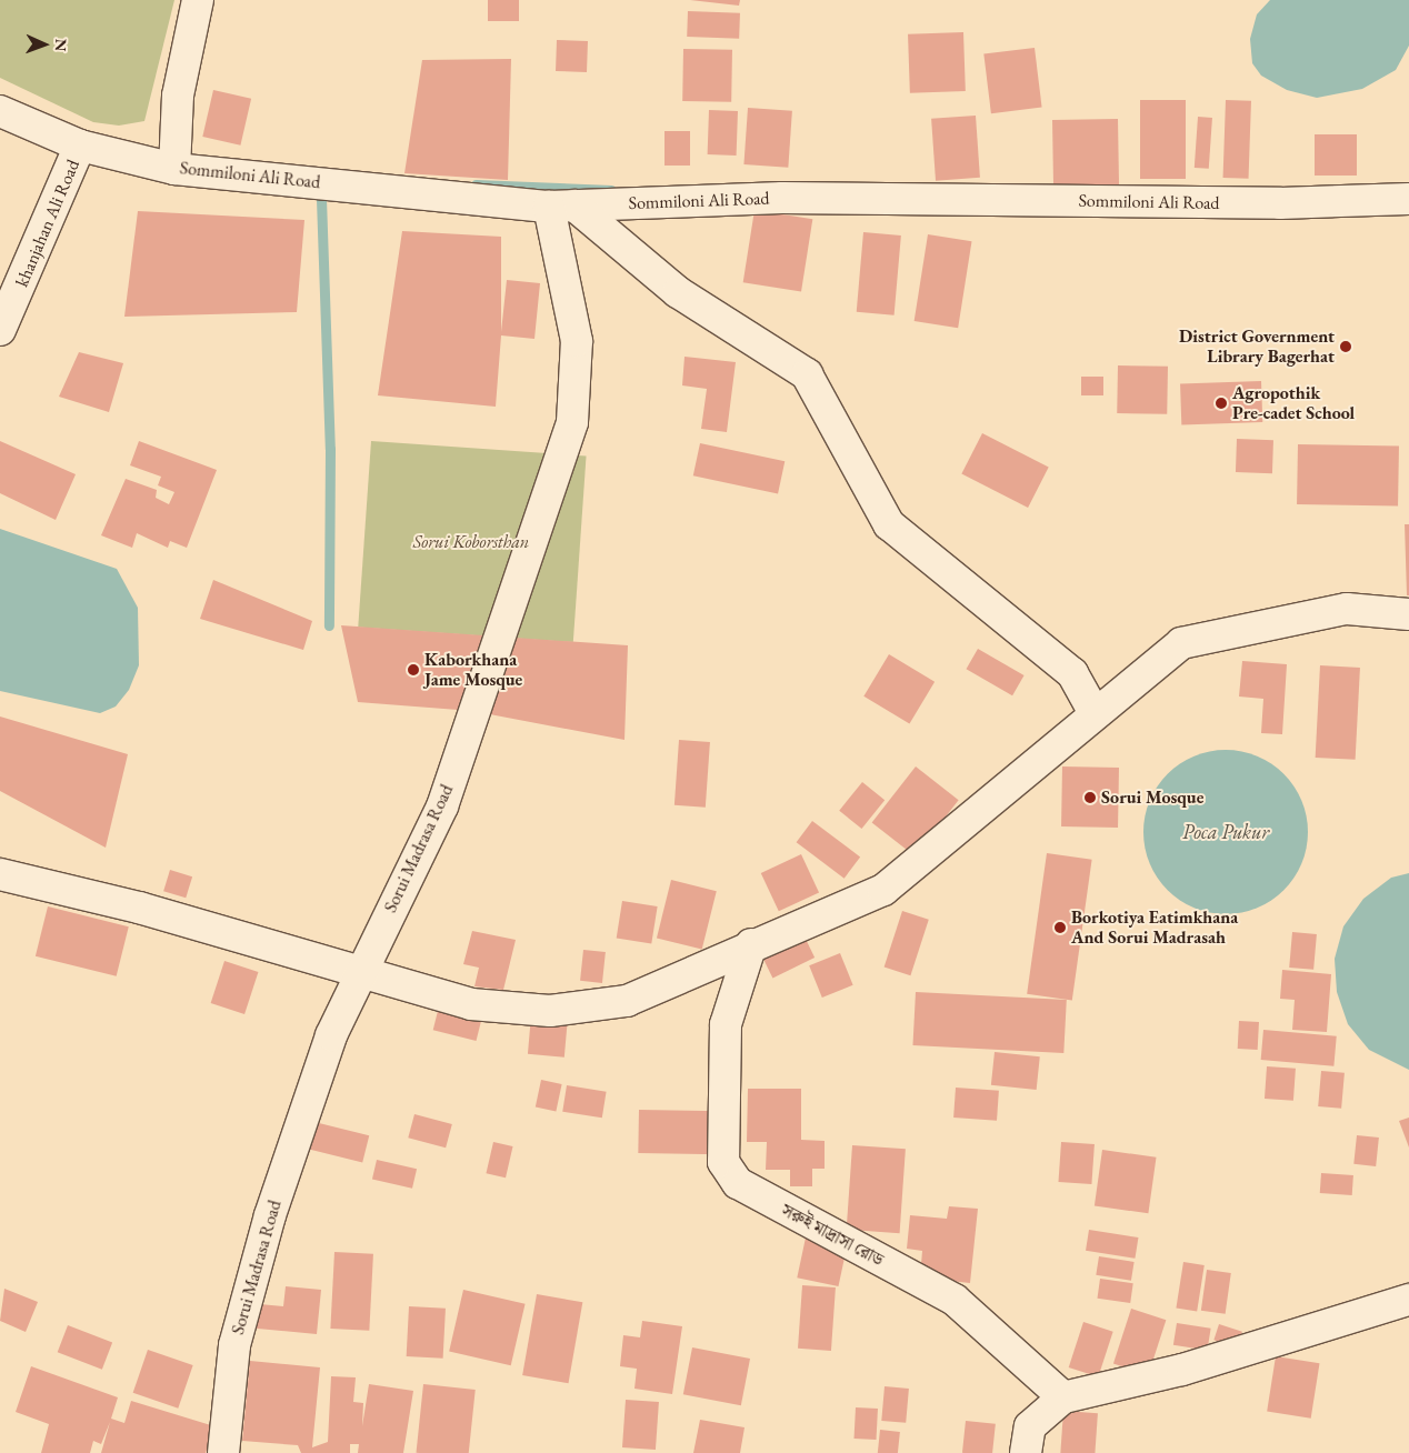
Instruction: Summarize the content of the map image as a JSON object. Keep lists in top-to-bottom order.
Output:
{
  "streets": {
    "street": [
      "Sommiloni Ali Road",
      "khanjahan Ali Road",
      "Sorui Madrasa Road",
      "সরুই মাদ্রাসা রোড"
    ]
  },
  "crossings": [
    ["Sommiloni Ali Road", "khanjahan Ali Road"],
    ["Sommiloni Ali Road", "Sorui Madrasa Road"]
  ],
  "water": ["Poca Pukur"],
  "parks": ["Sorui Koborsthan"],
  "places": [
    "District Government Library Bagerhat",
    "Agropothik Pre-cadet School",
    "Kaborkhana Jame Mosque",
    "Sorui Mosque",
    "Borkotiya Eatimkhana And Sorui Madrasah"
  ],
  "north": "right"
}
